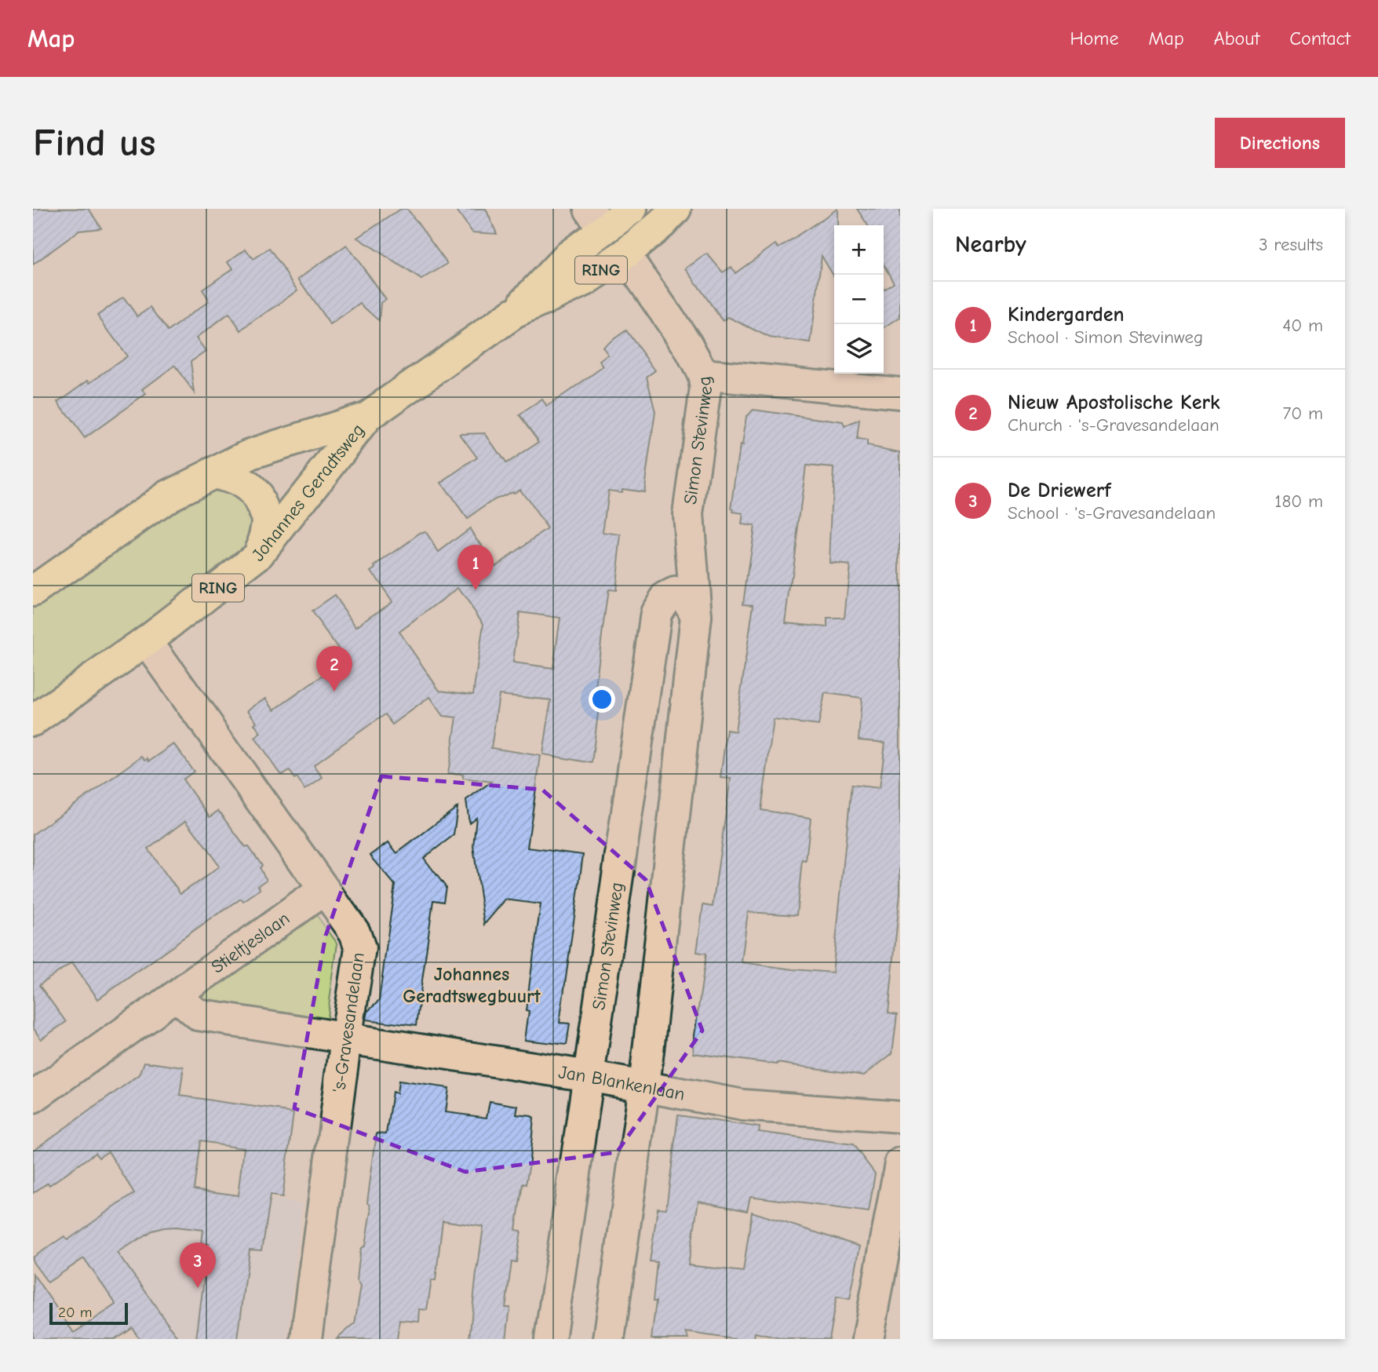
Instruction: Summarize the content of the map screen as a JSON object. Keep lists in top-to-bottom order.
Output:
{
  "streets": {
    "main road": ["RING", "Johannes Geradtsweg"],
    "street": [
      "Simon Stevinweg",
      "Stieltjeslaan",
      "'s-Gravesandelaan",
      "Jan Blankenlaan"
    ]
  },
  "crossings": [
    ["Simon Stevinweg", "Johannes Geradtsweg"],
    ["Simon Stevinweg", "Jan Blankenlaan"],
    ["Johannes Geradtsweg", "'s-Gravesandelaan"],
    ["Stieltjeslaan", "'s-Gravesandelaan"],
    ["'s-Gravesandelaan", "Jan Blankenlaan"]
  ],
  "districts": ["Johannes Geradtswegbuurt"],
  "scale_bar": "20 m",
  "page": {
    "header": "Map",
    "nav": [
      "Home",
      "Map",
      "About",
      "Contact"
    ],
    "buttons": "Directions",
    "title": "Find us",
    "heading": ["Nearby", "3 results"],
    "map_buttons": ["+", "−"],
    "list": [
      {
        "mark": "1",
        "name": "Kindergarden",
        "note": "School · Simon Stevinweg",
        "value": "40 m"
      },
      {
        "mark": "2",
        "name": "Nieuw Apostolische Kerk",
        "note": "Church · 's-Gravesandelaan",
        "value": "70 m"
      },
      {
        "mark": "3",
        "name": "De Driewerf",
        "note": "School · 's-Gravesandelaan",
        "value": "180 m"
      }
    ],
    "pins": ["1", "2", "3"],
    "scale": "20 m"
  }
}
